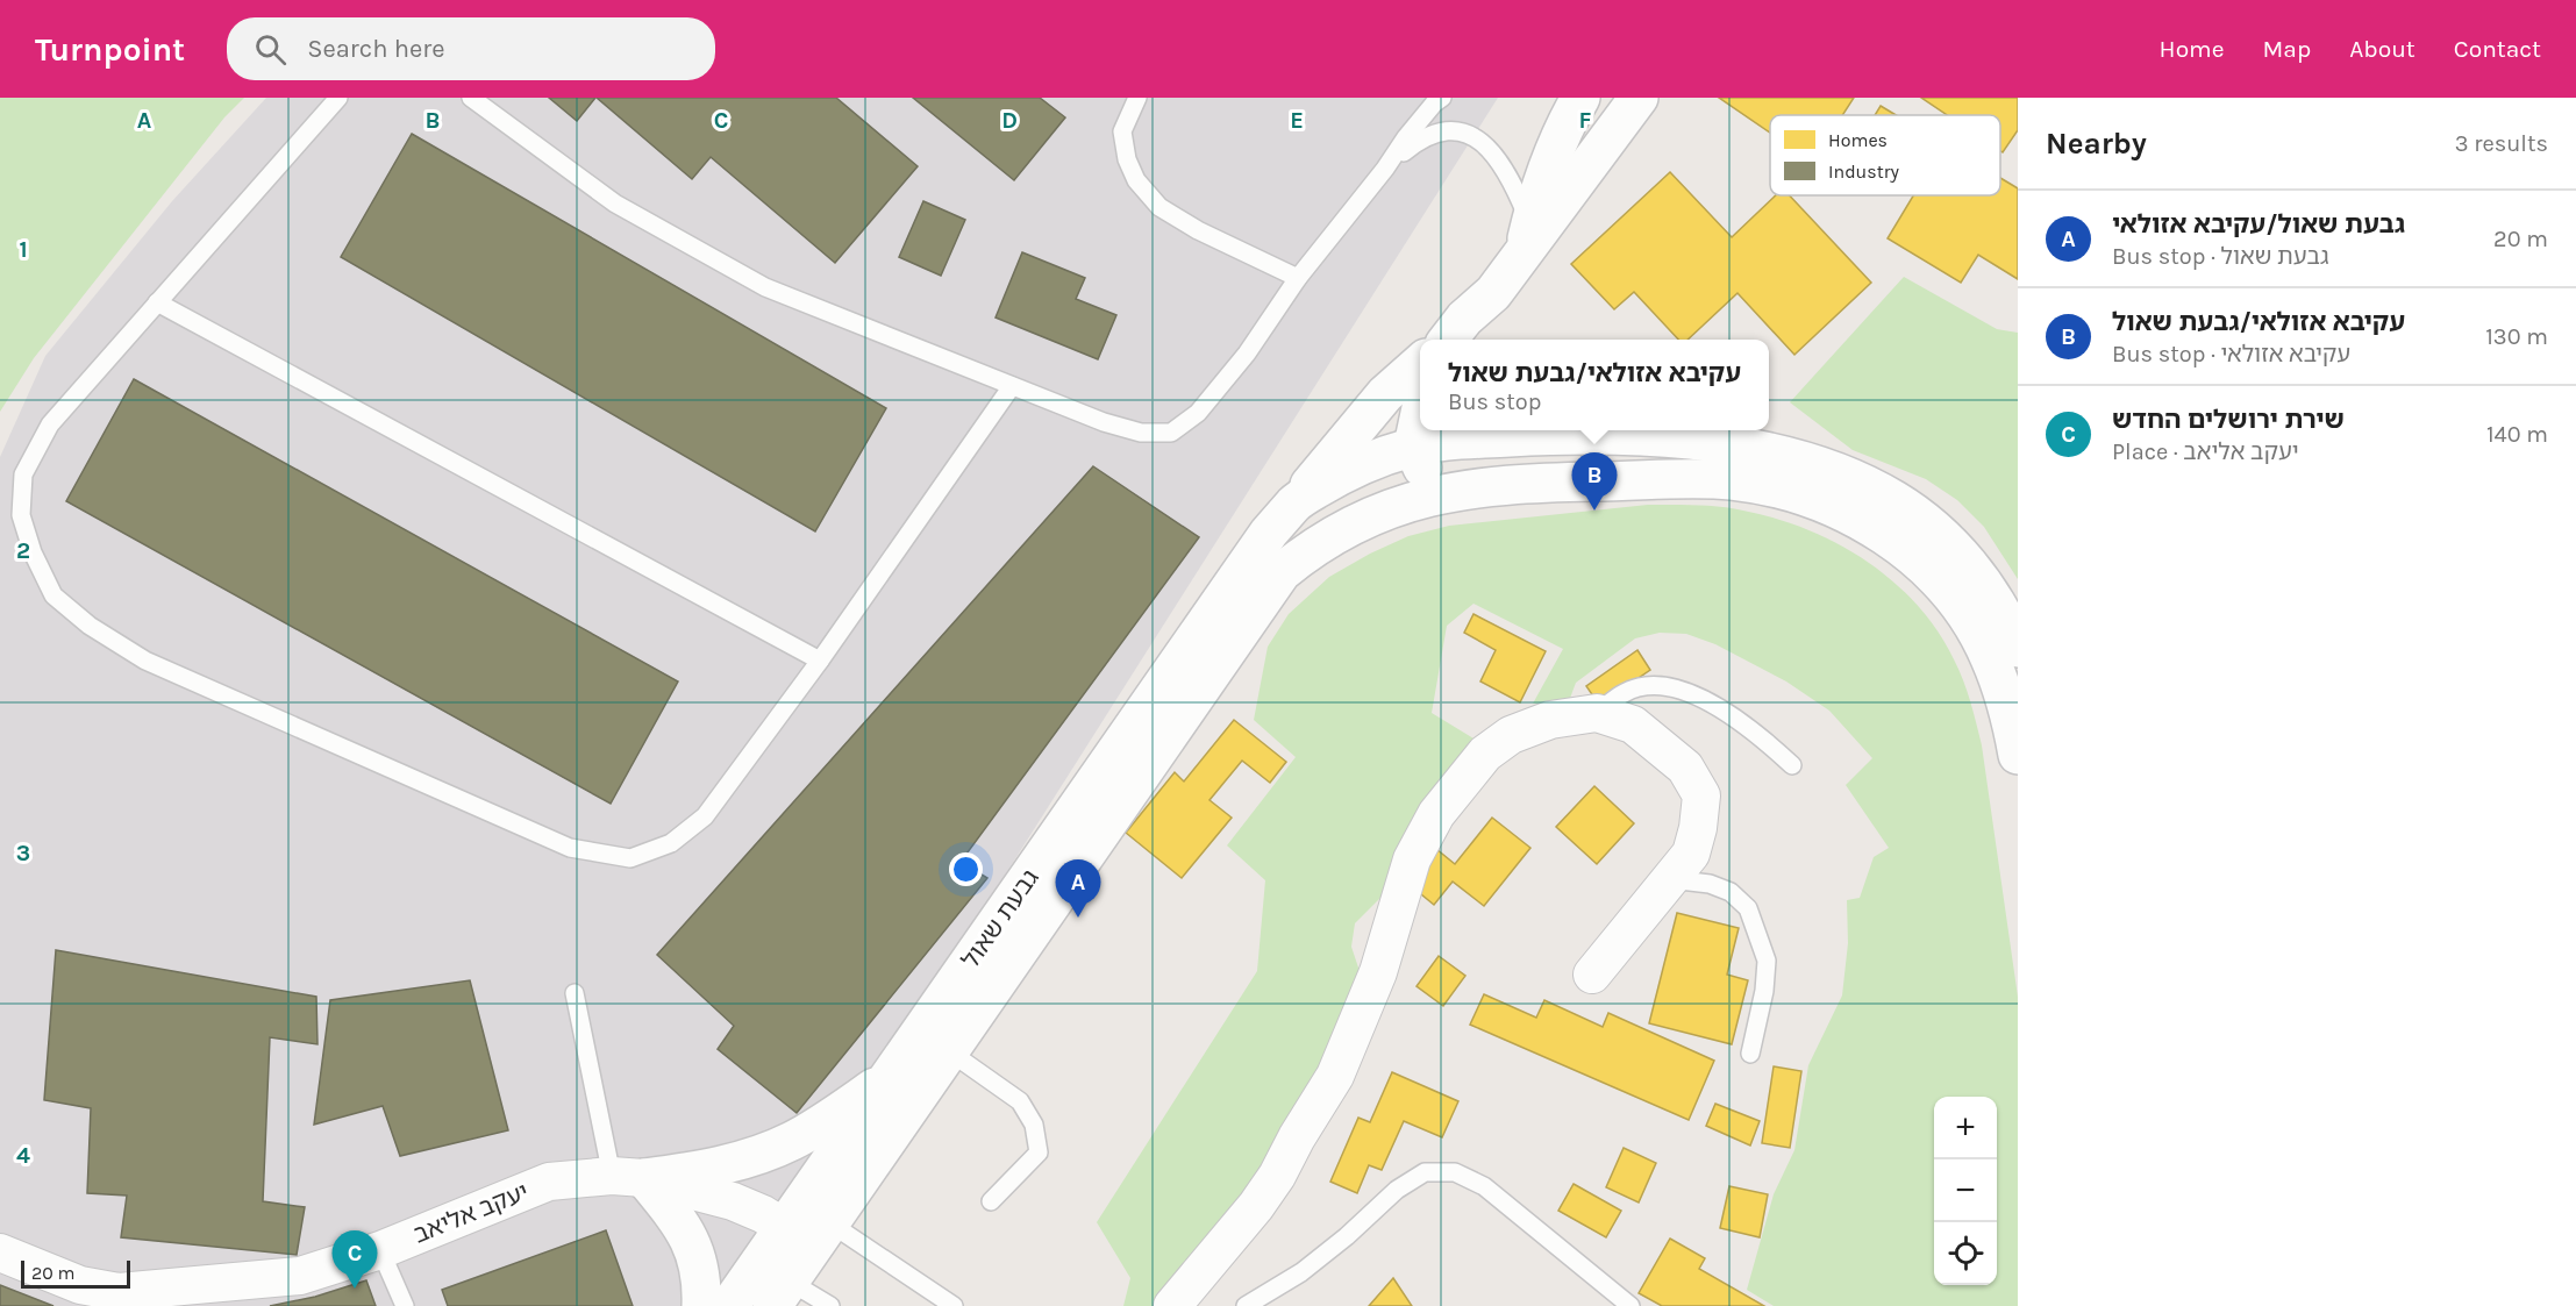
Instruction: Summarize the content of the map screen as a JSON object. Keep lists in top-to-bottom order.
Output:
{
  "streets": {
    "street": ["גבעת שאול", "יעקב אליאב"]
  },
  "crossings": [
    ["גבעת שאול", "יעקב אליאב"]
  ],
  "legend": ["Homes", "Industry"],
  "scale_bar": "20 m",
  "page": {
    "header": "Turnpoint",
    "search": "Search here",
    "nav": [
      "Home",
      "Map",
      "About",
      "Contact"
    ],
    "heading": ["Nearby", "3 results"],
    "list": [
      {
        "mark": "A",
        "name": "גבעת שאול/עקיבא אזולאי",
        "note": "Bus stop · גבעת שאול",
        "value": "20 m"
      },
      {
        "mark": "B",
        "name": "עקיבא אזולאי/גבעת שאול",
        "note": "Bus stop · עקיבא אזולאי",
        "value": "130 m"
      },
      {
        "mark": "C",
        "name": "שירת ירושלים החדש",
        "note": "Place · יעקב אליאב",
        "value": "140 m"
      }
    ],
    "popup": ["עקיבא אזולאי/גבעת שאול", "Bus stop"],
    "pins": ["B", "A", "C"],
    "map_buttons": ["+", "−"],
    "scale": "20 m"
  },
  "grid": {
    "columns": [
      "A",
      "B",
      "C",
      "D",
      "E",
      "F"
    ],
    "rows": [
      "1",
      "2",
      "3",
      "4"
    ]
  }
}
